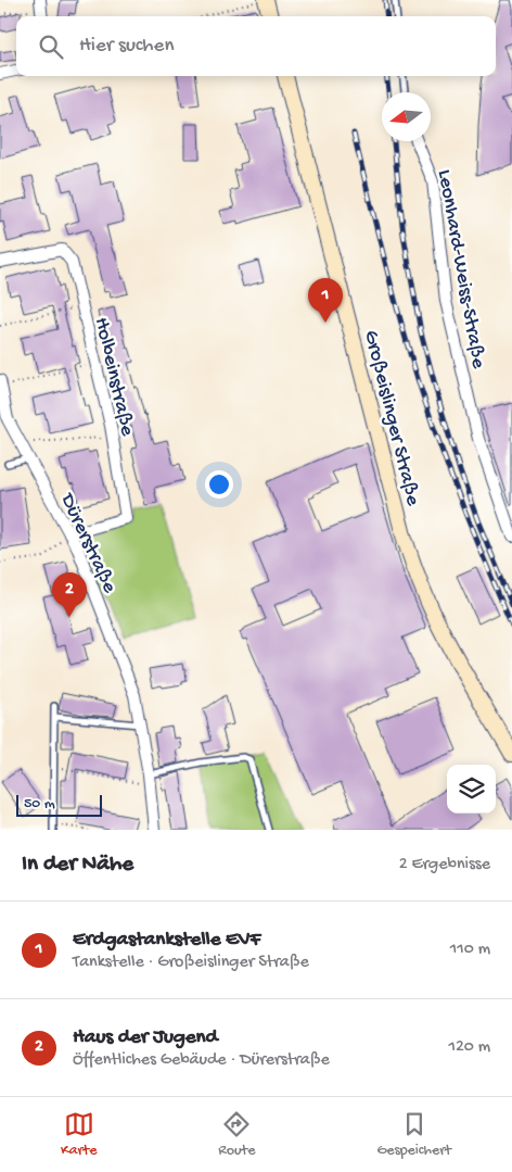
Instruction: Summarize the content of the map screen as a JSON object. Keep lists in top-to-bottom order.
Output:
{
  "streets": {
    "main road": ["Großeislinger Straße"],
    "street": ["Leonhard-Weiss-Straße", "Holbeinstraße", "Dürerstraße"]
  },
  "crossings": [
    ["Holbeinstraße", "Dürerstraße"]
  ],
  "scale_bar": "50 m",
  "north": "left",
  "page": {
    "search": "Hier suchen",
    "pins": ["1", "2"],
    "scale": "50 m",
    "heading": ["In der Nähe", "2 Ergebnisse"],
    "list": [
      {
        "mark": "1",
        "name": "Erdgastankstelle EVF",
        "note": "Tankstelle · Großeislinger Straße",
        "value": "110 m"
      },
      {
        "mark": "2",
        "name": "Haus der Jugend",
        "note": "Öffentliches Gebäude · Dürerstraße",
        "value": "120 m"
      }
    ],
    "nav": ["Karte", "Route", "Gespeichert"]
  }
}
